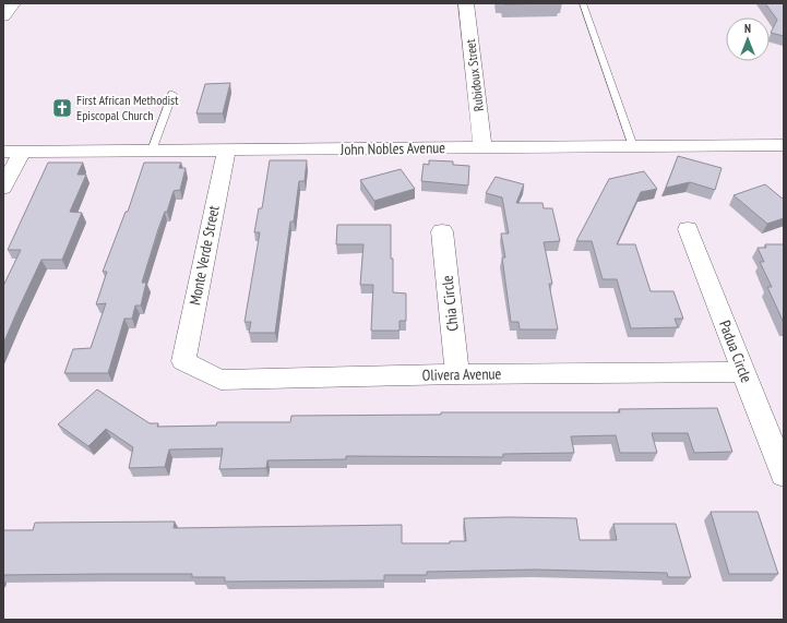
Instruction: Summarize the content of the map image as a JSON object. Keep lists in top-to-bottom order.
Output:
{
  "streets": {
    "street": [
      "Rubidoux Street",
      "John Nobles Avenue",
      "Monte Verde Street",
      "Chia Circle",
      "Padua Circle",
      "Olivera Avenue"
    ]
  },
  "crossings": [
    ["Rubidoux Street", "John Nobles Avenue"],
    ["John Nobles Avenue", "Monte Verde Street"],
    ["Monte Verde Street", "Olivera Avenue"],
    ["Chia Circle", "Olivera Avenue"],
    ["Padua Circle", "Olivera Avenue"]
  ],
  "places": {
    "church": ["First African Methodist Episcopal Church"]
  },
  "north": "top"
}
